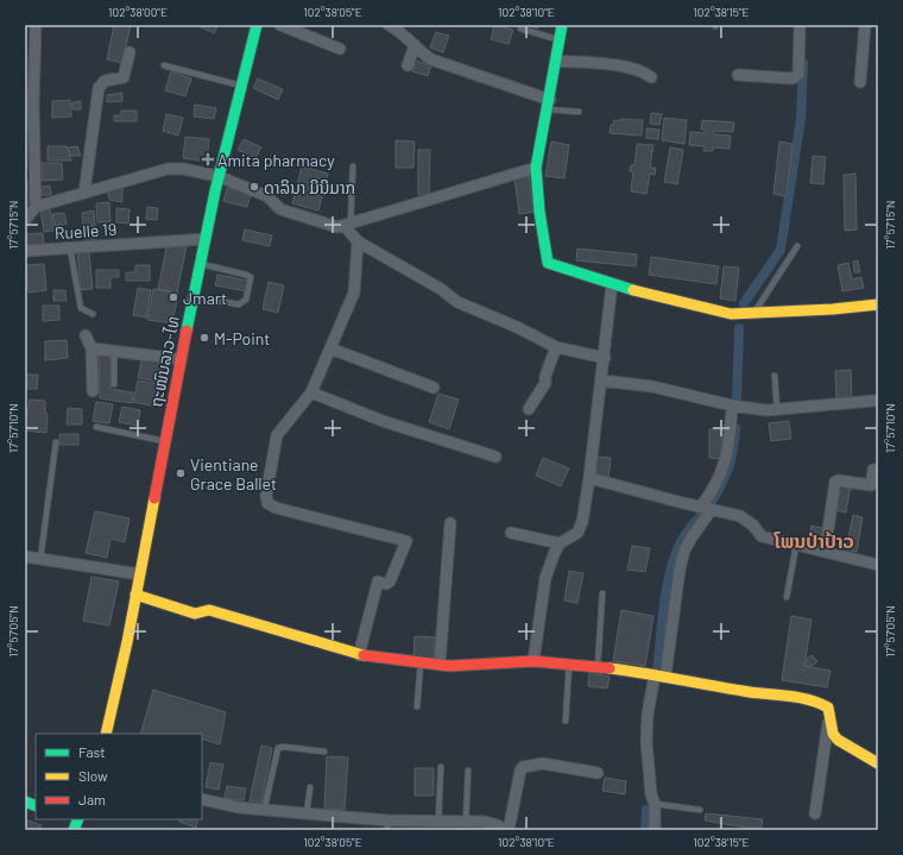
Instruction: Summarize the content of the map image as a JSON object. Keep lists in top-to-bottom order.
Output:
{
  "streets": {
    "street": ["Ruelle 19", "ຖະໜົນລາວ-ໄທ"]
  },
  "crossings": [
    ["Ruelle 19", "ຖະໜົນລາວ-ໄທ"]
  ],
  "districts": ["ໂພນປ່າປ້າວ"],
  "places": {
    "health": ["Amita pharmacy"],
    "other": [
      "ດາລິນາ ມິນິມາກ",
      "Jmart",
      "M-Point",
      "Vientiane Grace Ballet"
    ]
  },
  "legend": ["Fast", "Slow", "Jam"],
  "coordinates": [
    "102°38'00\"E",
    "102°38'05\"E",
    "102°38'10\"E",
    "102°38'15\"E",
    "17°57'15\"N",
    "17°57'10\"N",
    "17°57'05\"N"
  ]
}
